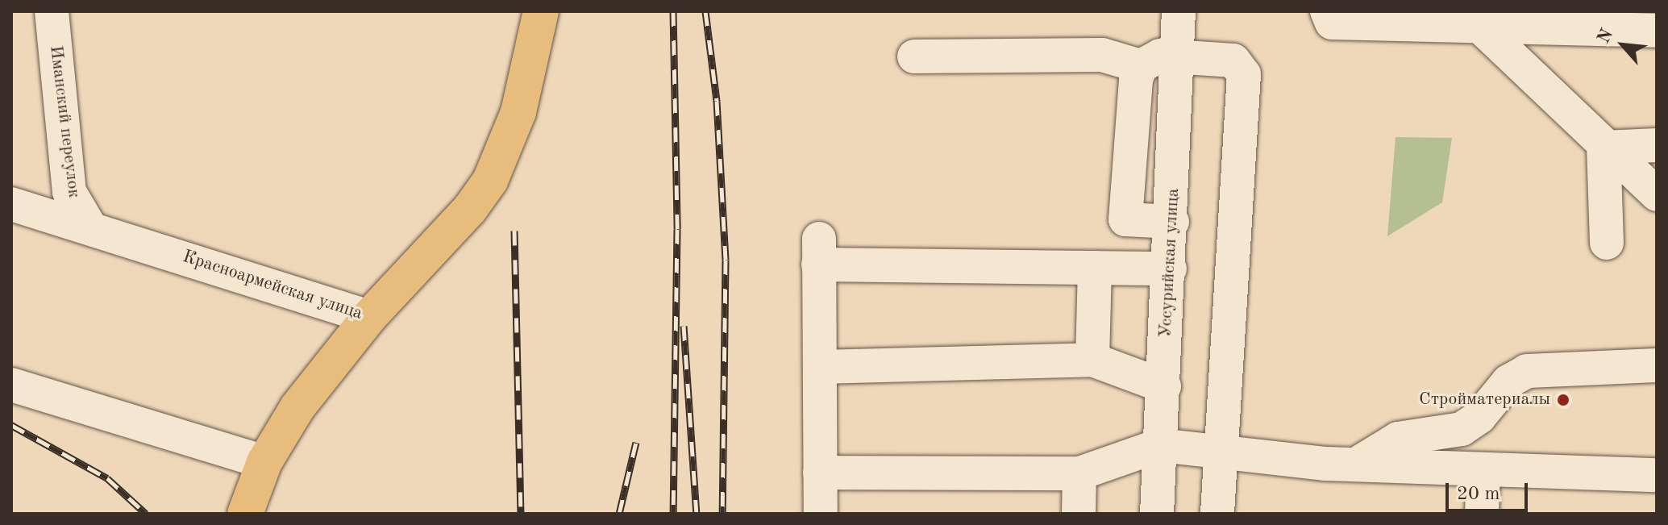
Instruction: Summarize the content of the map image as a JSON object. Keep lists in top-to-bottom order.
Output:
{
  "streets": {
    "main road": ["Красноармейская улица"],
    "street": ["Иманский переулок", "Уссурийская улица"]
  },
  "crossings": [
    ["Иманский переулок", "Красноармейская улица"]
  ],
  "places": ["Стройматериалы"],
  "scale_bar": "20 m",
  "north": "top left"
}
